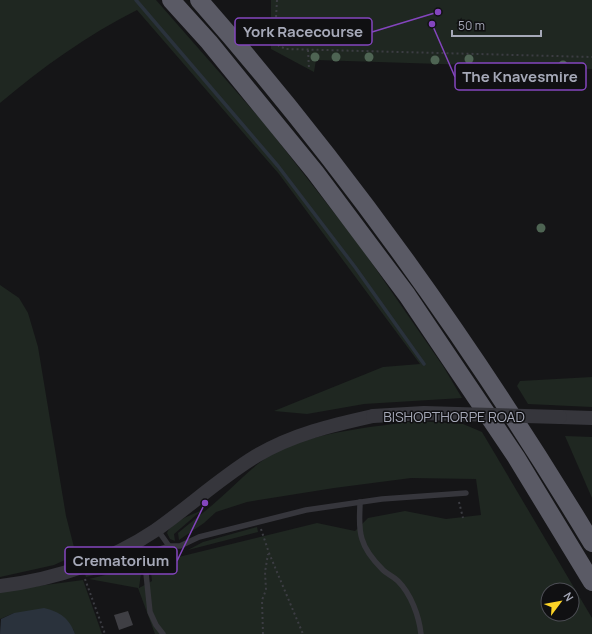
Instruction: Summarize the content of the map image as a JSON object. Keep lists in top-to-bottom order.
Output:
{
  "streets": {
    "street": ["BISHOPTHORPE ROAD"]
  },
  "places": ["York Racecourse", "The Knavesmire", "Crematorium"],
  "scale_bar": "50 m",
  "north": "top right"
}
